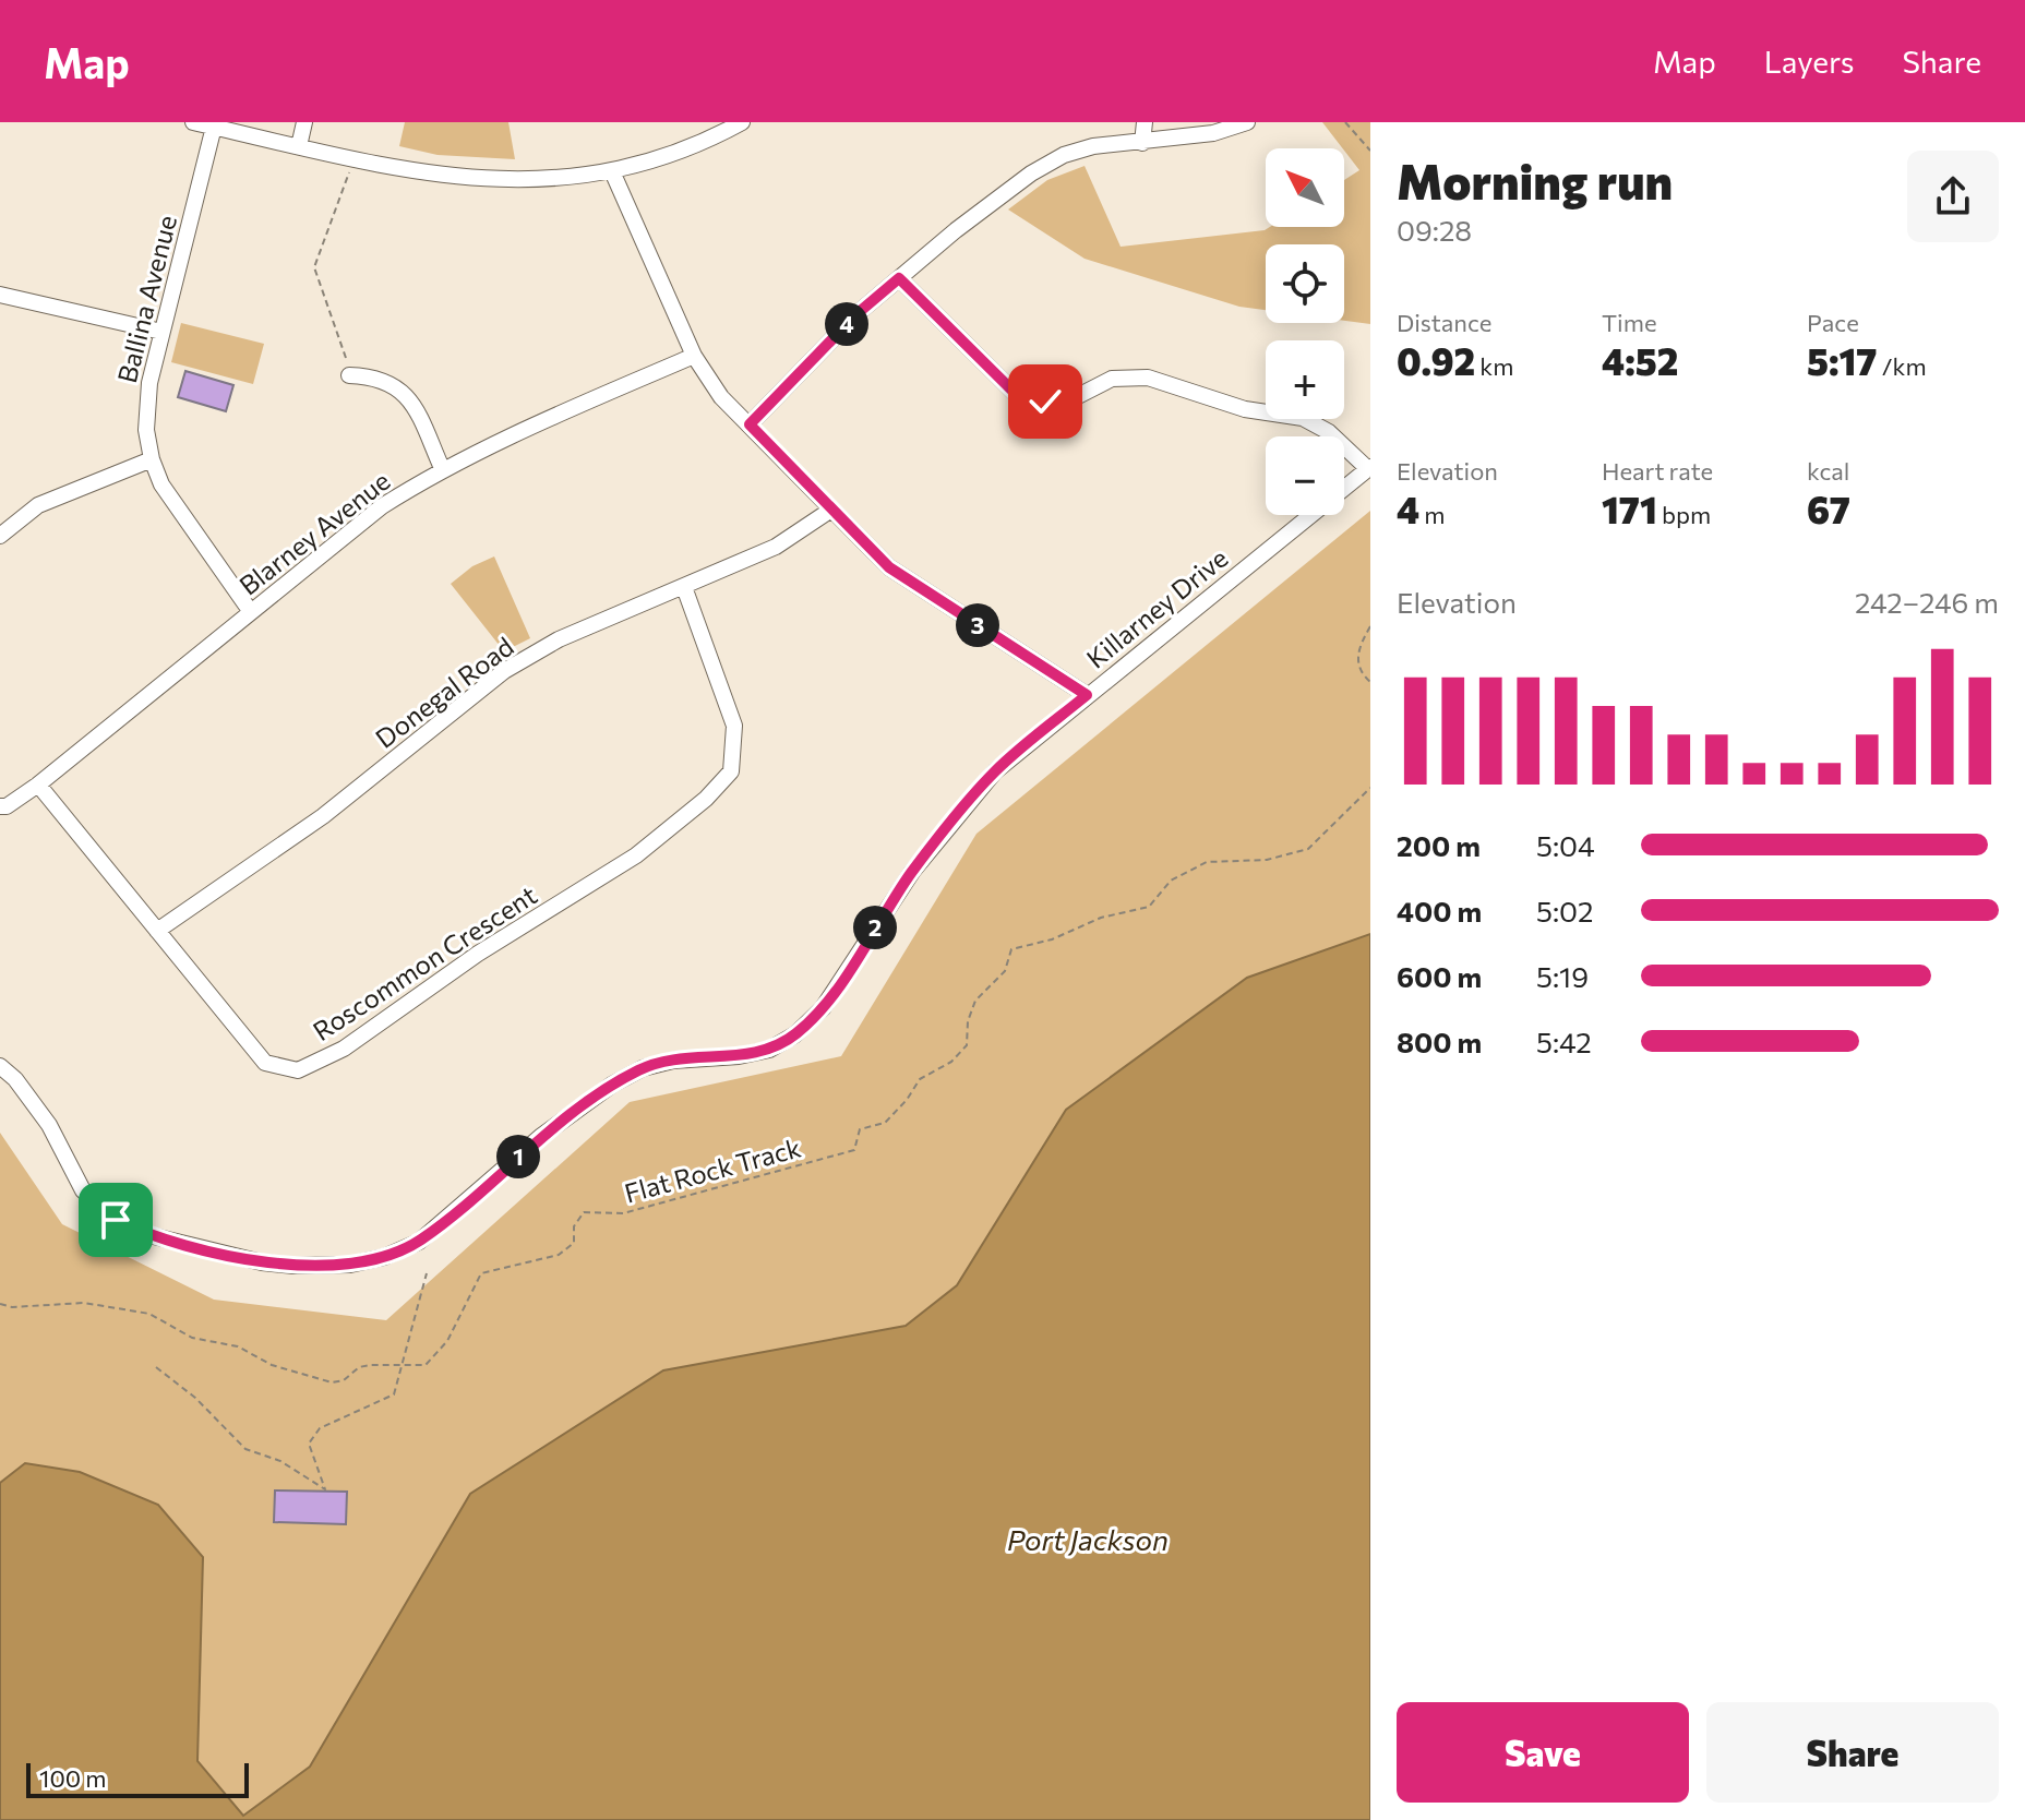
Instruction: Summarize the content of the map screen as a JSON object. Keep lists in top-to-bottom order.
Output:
{
  "streets": {
    "street": [
      "Ballina Avenue",
      "Blarney Avenue",
      "Killarney Drive",
      "Donegal Road",
      "Roscommon Crescent"
    ],
    "path": ["Flat Rock Track"]
  },
  "crossings": [
    ["Ballina Avenue", "Blarney Avenue"],
    ["Blarney Avenue", "Roscommon Crescent"],
    ["Donegal Road", "Roscommon Crescent"]
  ],
  "water": ["Port Jackson"],
  "scale_bar": "100 m",
  "north": "top left",
  "page": {
    "header": "Map",
    "nav": ["Map", "Layers", "Share"],
    "heading": ["Morning run", "09:28"],
    "map_buttons": ["+", "−"],
    "stats": [
      ["Distance", "0.92 km"],
      ["Time", "4:52"],
      ["Pace", "5:17 /km"],
      ["Elevation", "4 m"],
      ["Heart rate", "171 bpm"],
      ["kcal", "67"]
    ],
    "pins": [
      "4",
      "3",
      "2",
      "1"
    ],
    "chart": ["Elevation", "242–246 m"],
    "list": [
      {
        "name": "200 m",
        "note": "5:04"
      },
      {
        "name": "400 m",
        "note": "5:02"
      },
      {
        "name": "600 m",
        "note": "5:19"
      },
      {
        "name": "800 m",
        "note": "5:42"
      }
    ],
    "buttons": ["Save", "Share"],
    "scale": "100 m"
  }
}
